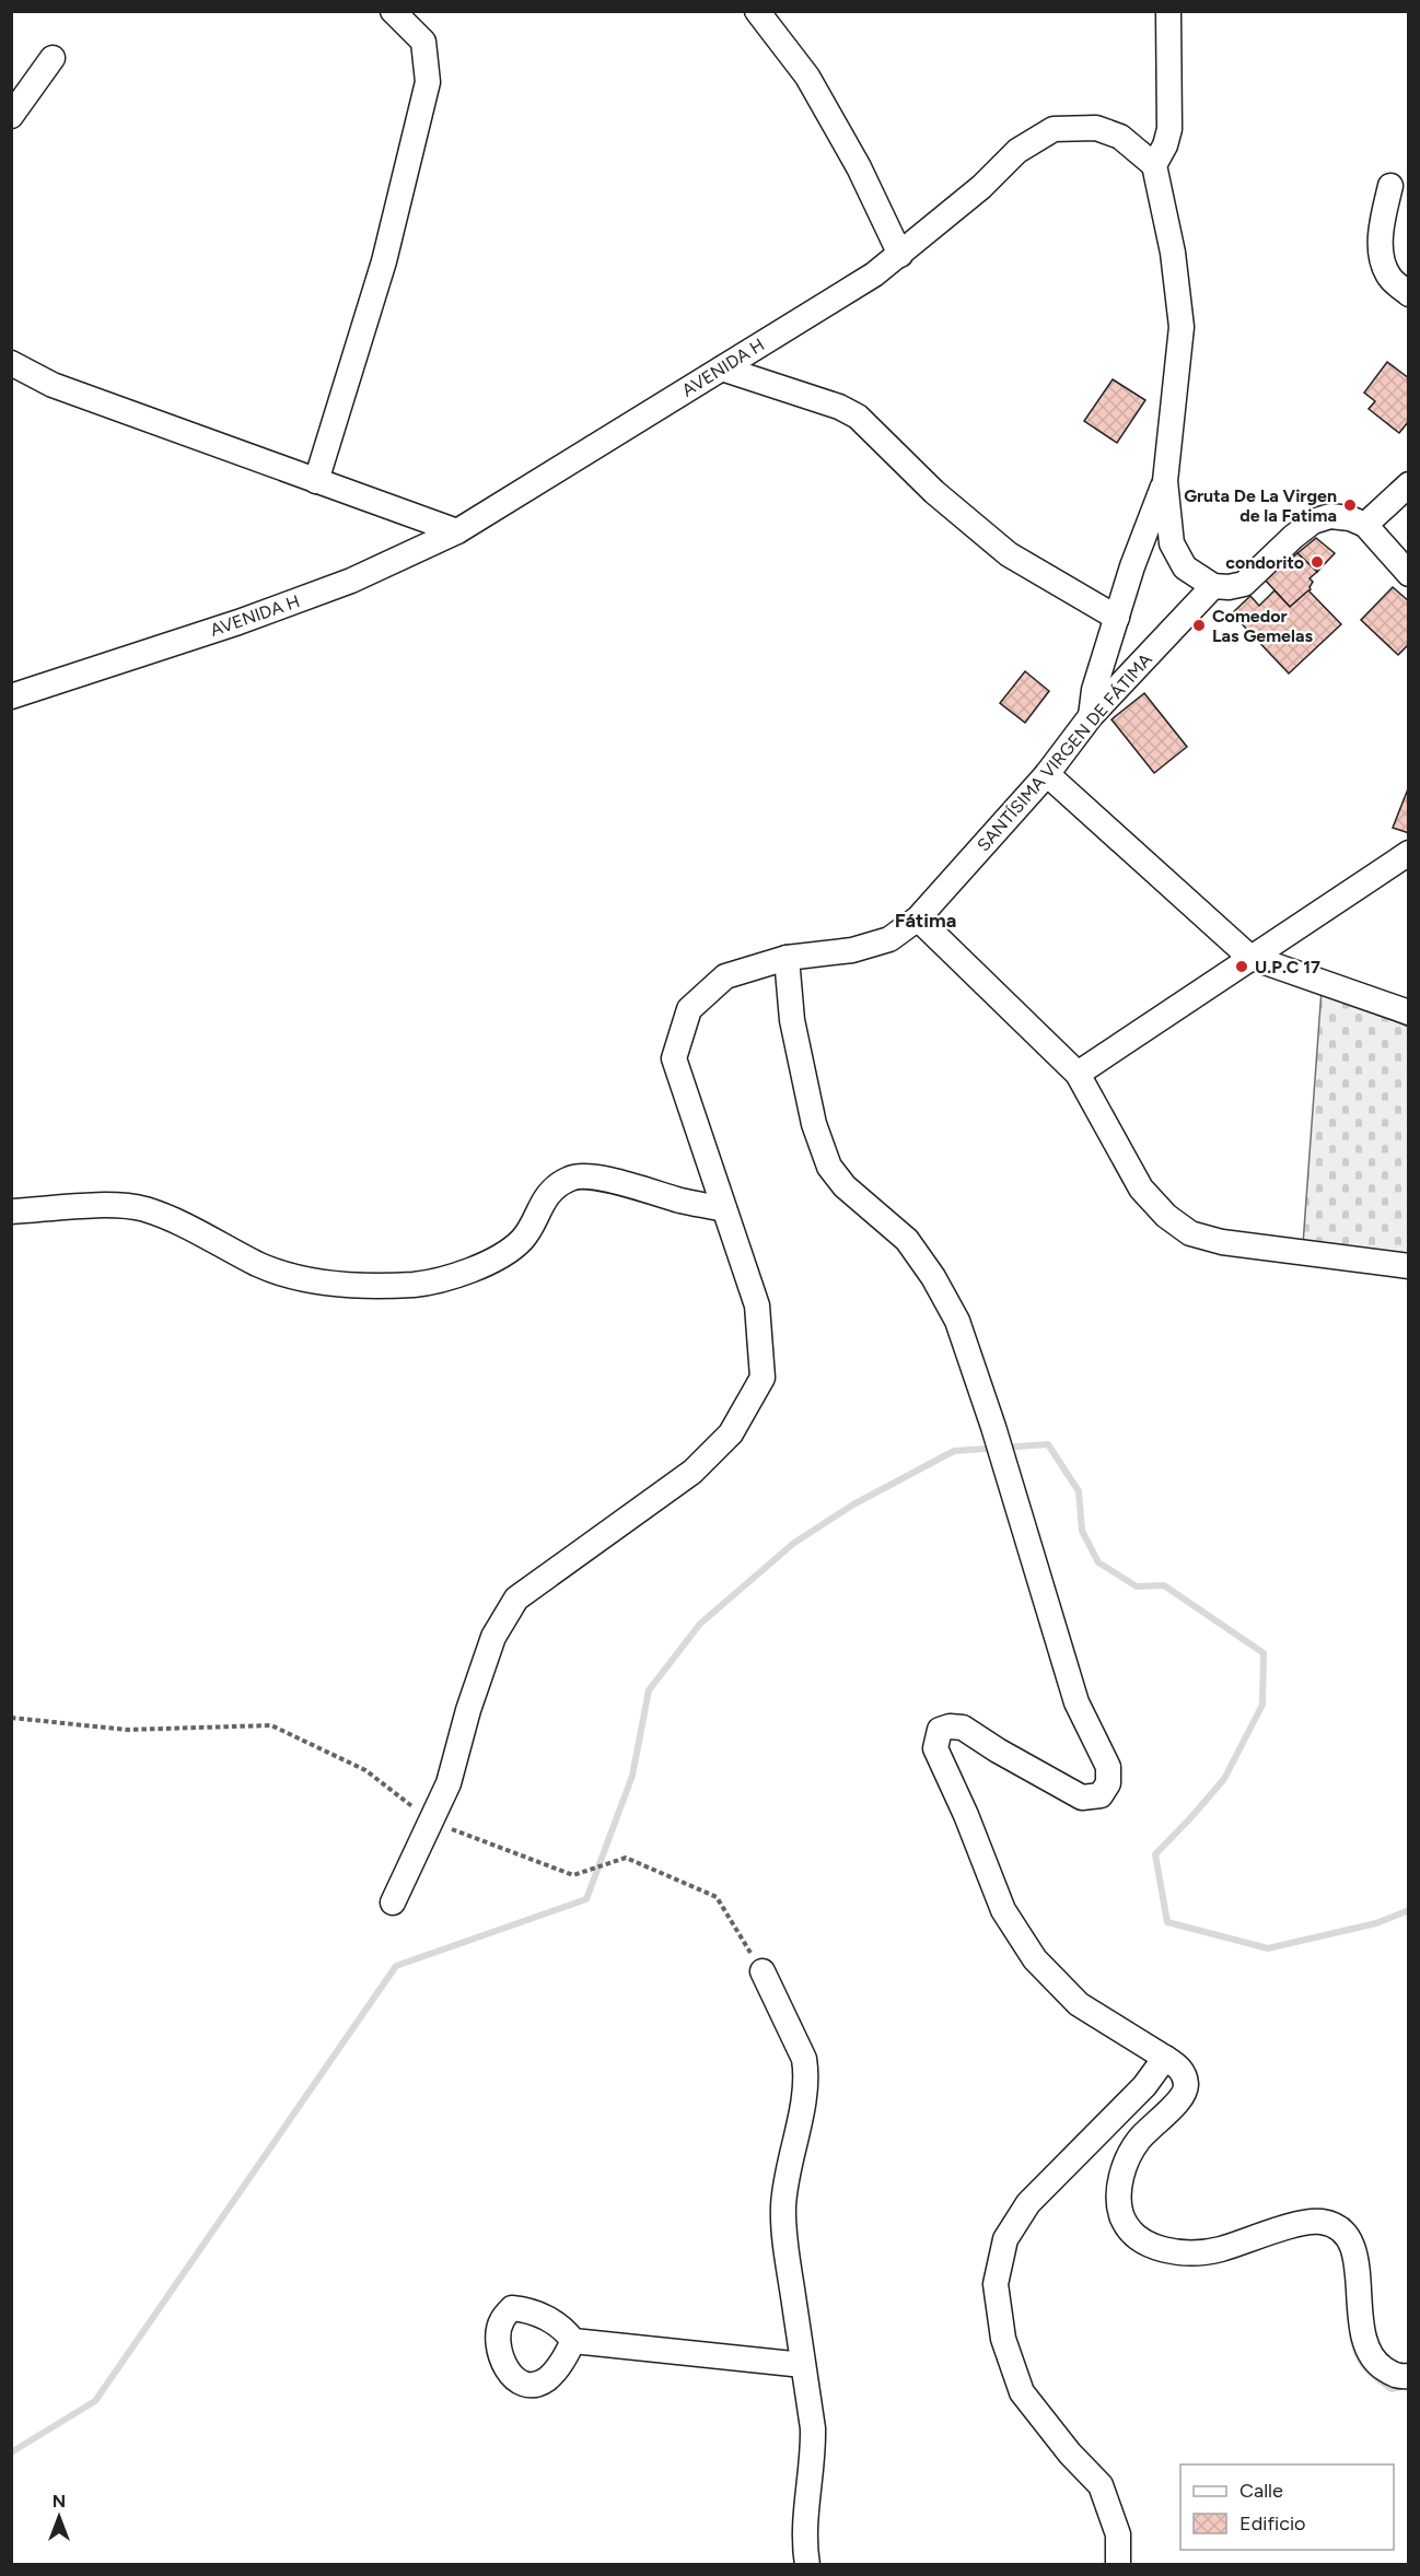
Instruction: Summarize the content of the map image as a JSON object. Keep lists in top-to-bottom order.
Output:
{
  "streets": {
    "street": ["AVENIDA H", "SANTÍSIMA VIRGEN DE FÁTIMA"]
  },
  "districts": ["Fátima"],
  "places": [
    "Gruta De La Virgen de la Fatima",
    "condorito",
    "Comedor Las Gemelas",
    "U.P.C 17"
  ],
  "legend": ["Calle", "Edificio"],
  "north": "top"
}
